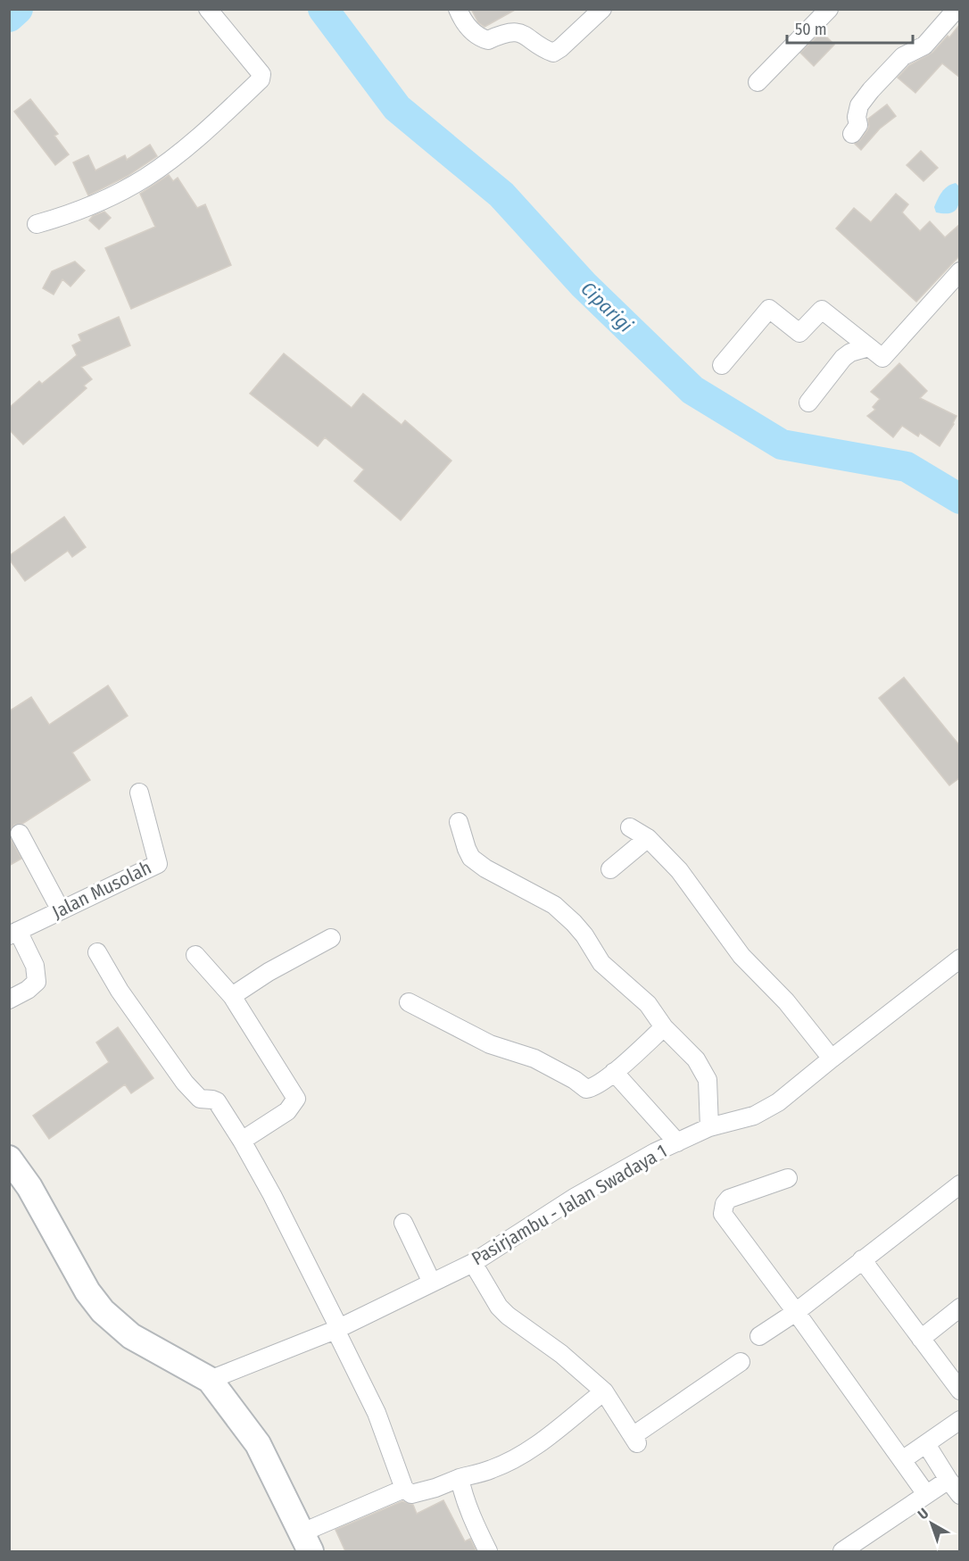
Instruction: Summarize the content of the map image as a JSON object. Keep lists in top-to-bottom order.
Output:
{
  "streets": {
    "street": ["Jalan Musolah", "Pasirjambu - Jalan Swadaya 1"]
  },
  "water": ["Ciparigi"],
  "scale_bar": "50 m",
  "north": "top left"
}
